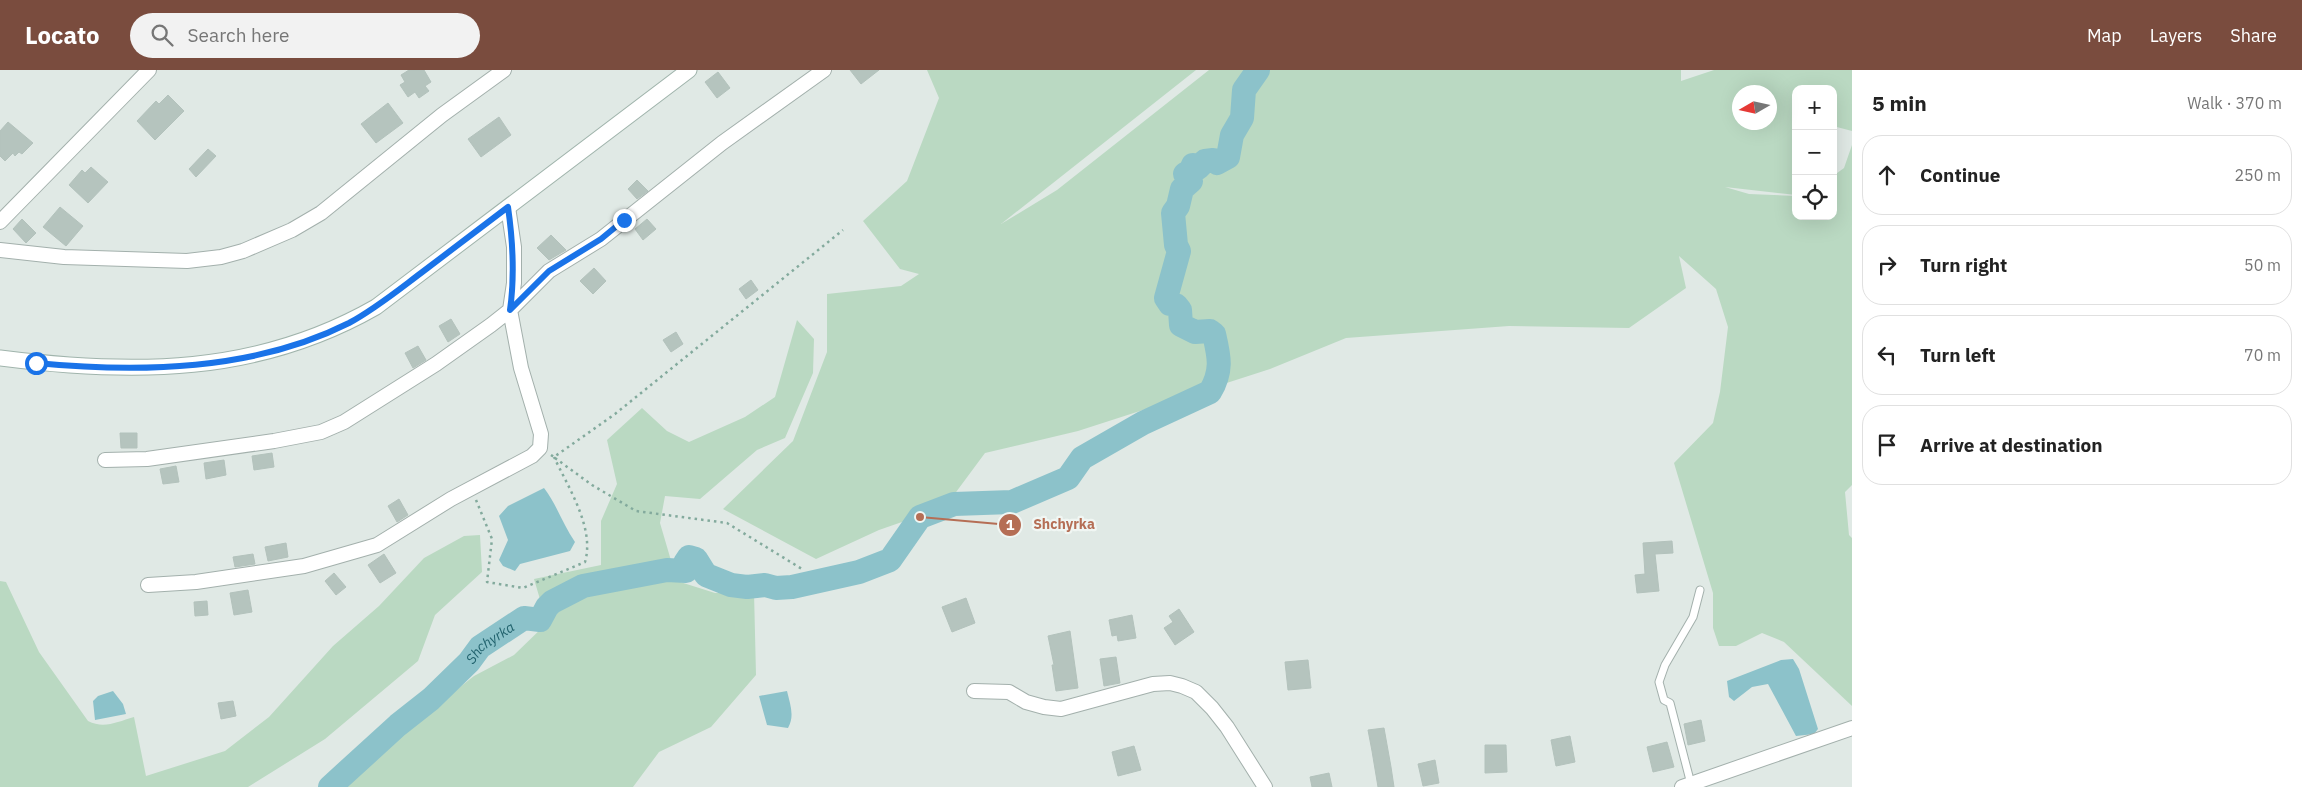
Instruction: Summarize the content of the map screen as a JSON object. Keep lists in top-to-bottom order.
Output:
{
  "water": ["Shchyrka"],
  "places": ["Shchyrka"],
  "north": "left",
  "page": {
    "header": "Locato",
    "search": "Search here",
    "nav": ["Map", "Layers", "Share"],
    "heading": ["5 min", "Walk · 370 m"],
    "map_buttons": ["+", "−"],
    "list": [
      ["Continue", "250 m"],
      ["Turn right", "50 m"],
      ["Turn left", "70 m"],
      "Arrive at destination"
    ]
  }
}
